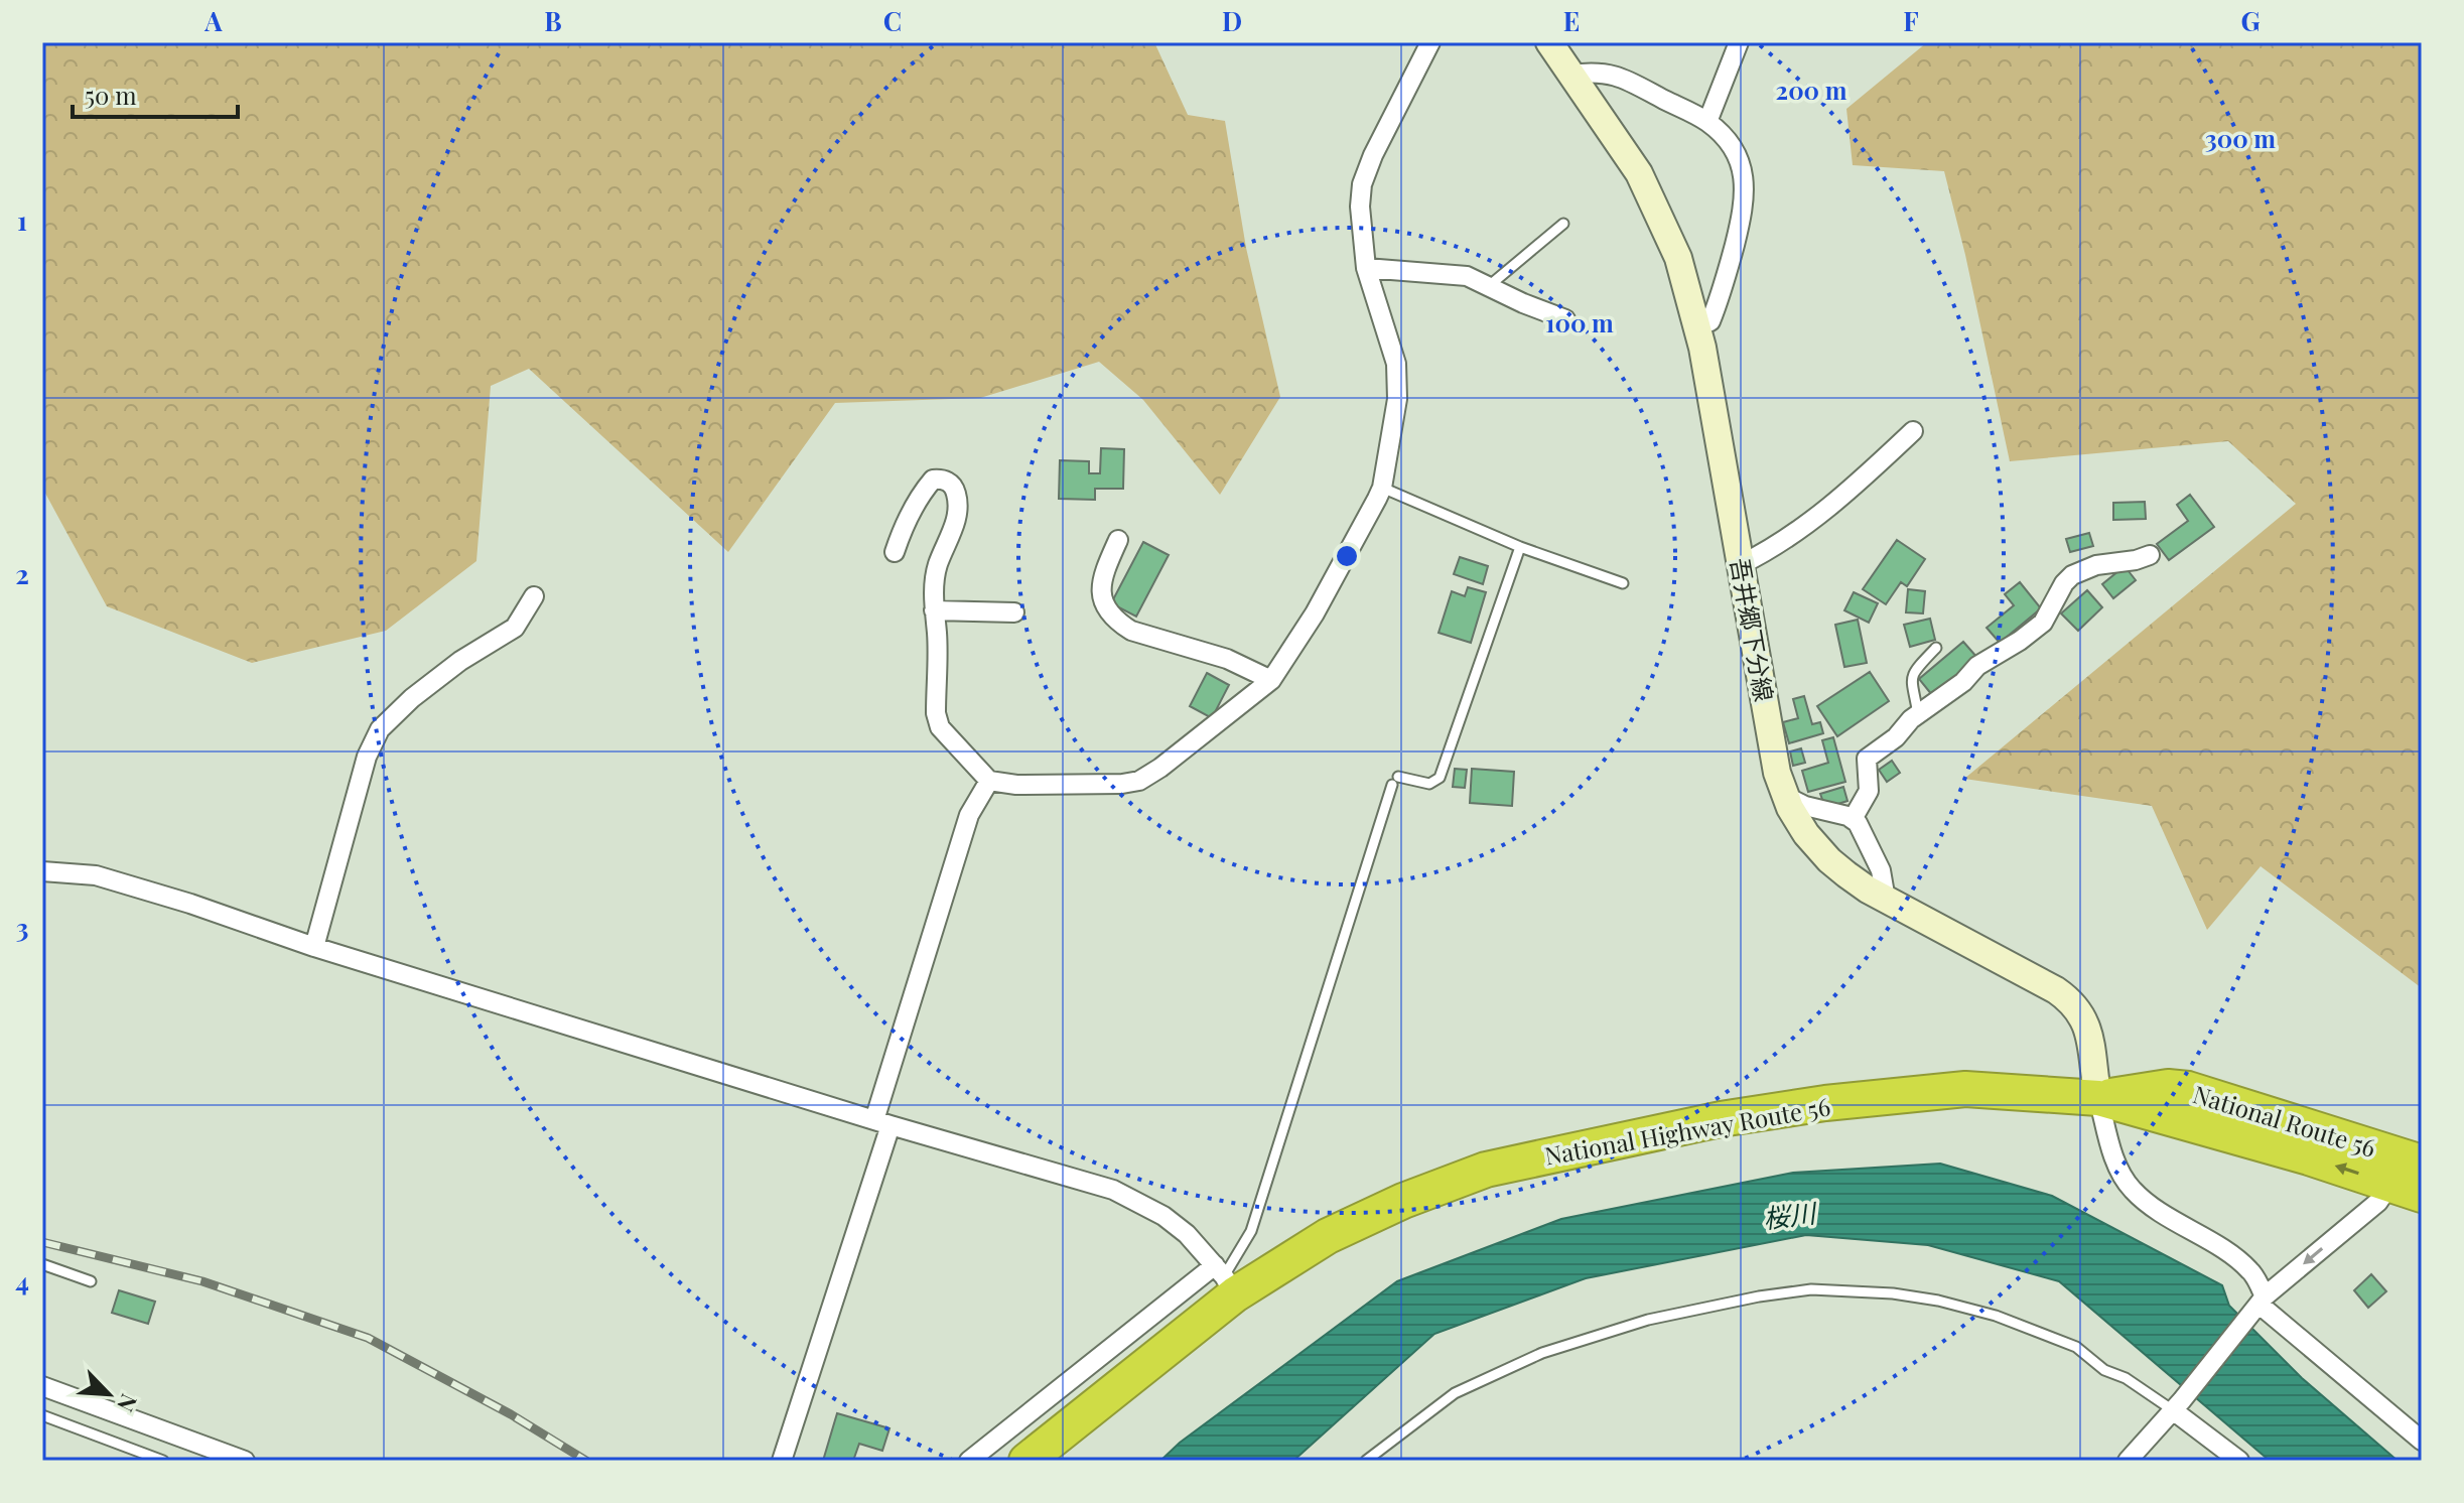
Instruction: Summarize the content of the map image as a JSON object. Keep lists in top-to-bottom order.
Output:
{
  "streets": {
    "highway": ["National Route 56", "National Highway Route 56"],
    "main road": ["吾井郷下分線"]
  },
  "crossings": [
    ["吾井郷下分線", "National Route 56"],
    ["吾井郷下分線", "National Highway Route 56"],
    ["National Route 56", "National Highway Route 56"]
  ],
  "water": ["桜川"],
  "scale_bar": "50 m",
  "north": "bottom right",
  "grid": {
    "columns": [
      "A",
      "B",
      "C",
      "D",
      "E",
      "F",
      "G"
    ],
    "rows": [
      "1",
      "2",
      "3",
      "4"
    ]
  },
  "rings": ["200 m", "300 m", "100 m"]
}
